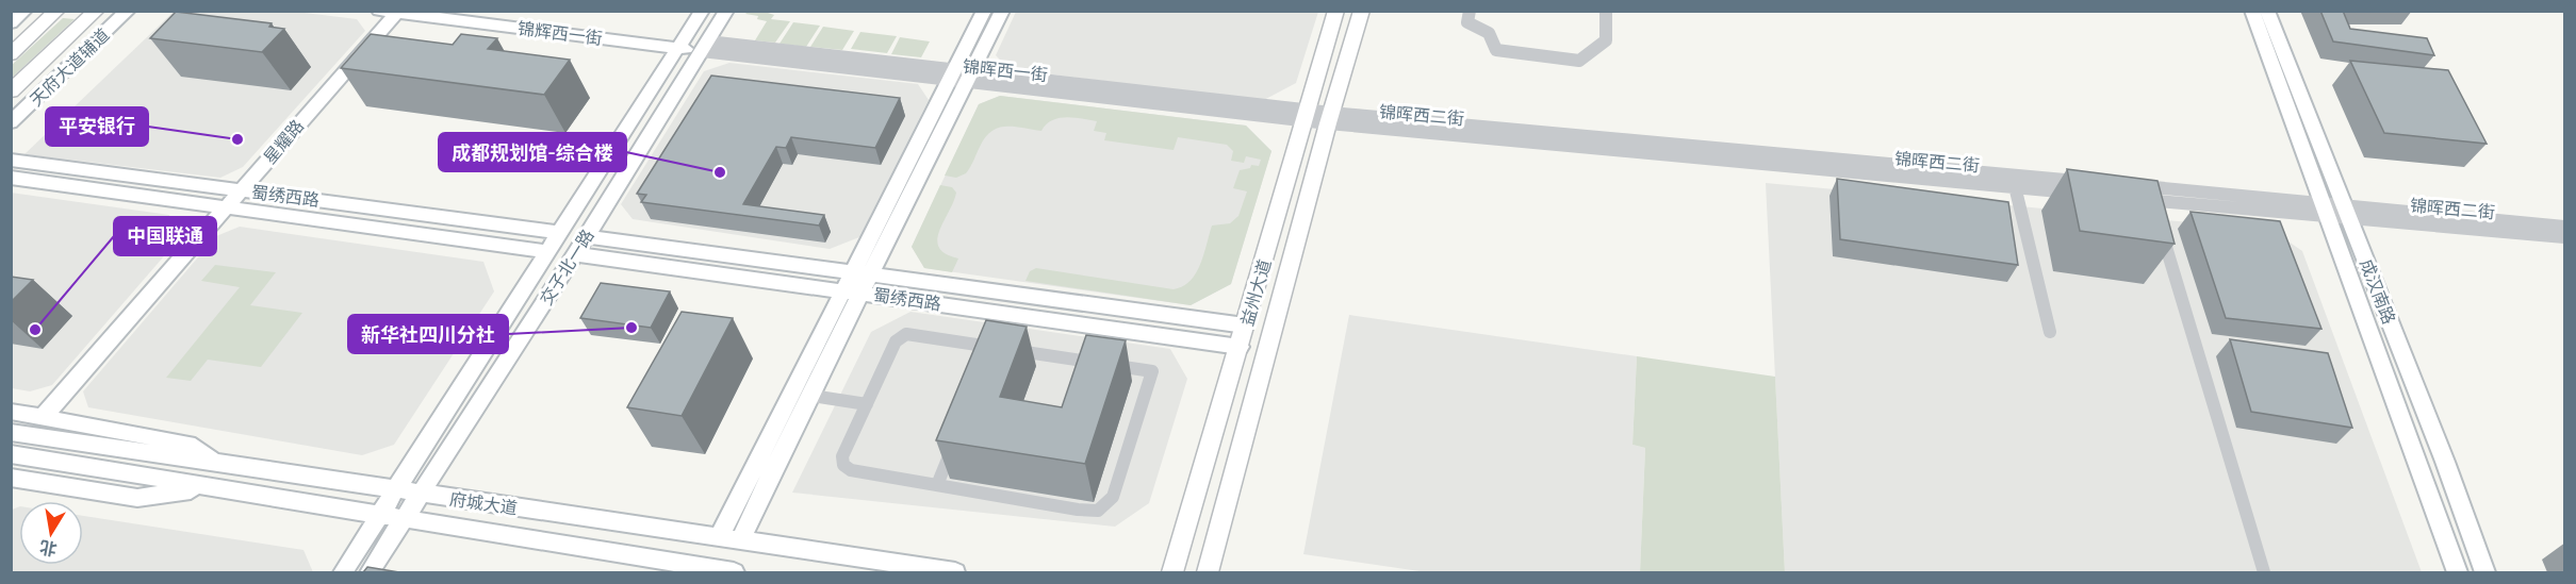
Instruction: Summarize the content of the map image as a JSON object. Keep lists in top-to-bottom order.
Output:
{
  "streets": {
    "main road": ["益州大道"],
    "street": [
      "锦辉西一街",
      "天府大道辅道",
      "锦晖西一街",
      "锦晖西二街",
      "星耀路",
      "蜀绣西路",
      "交子北一路",
      "成汉南路",
      "府城大道"
    ]
  },
  "crossings": [
    ["锦辉西一街", "锦晖西一街"],
    ["锦辉西一街", "星耀路"],
    ["锦辉西一街", "交子北一路"],
    ["锦晖西一街", "锦晖西二街"],
    ["锦晖西一街", "交子北一路"],
    ["锦晖西一街", "益州大道"],
    ["锦晖西二街", "成汉南路"],
    ["锦晖西二街", "益州大道"],
    ["星耀路", "蜀绣西路"],
    ["蜀绣西路", "交子北一路"],
    ["蜀绣西路", "益州大道"],
    ["交子北一路", "府城大道"]
  ],
  "places": [
    "平安银行",
    "成都规划馆-综合楼",
    "新华社四川分社",
    "中国联通"
  ],
  "north": "bottom"
}
